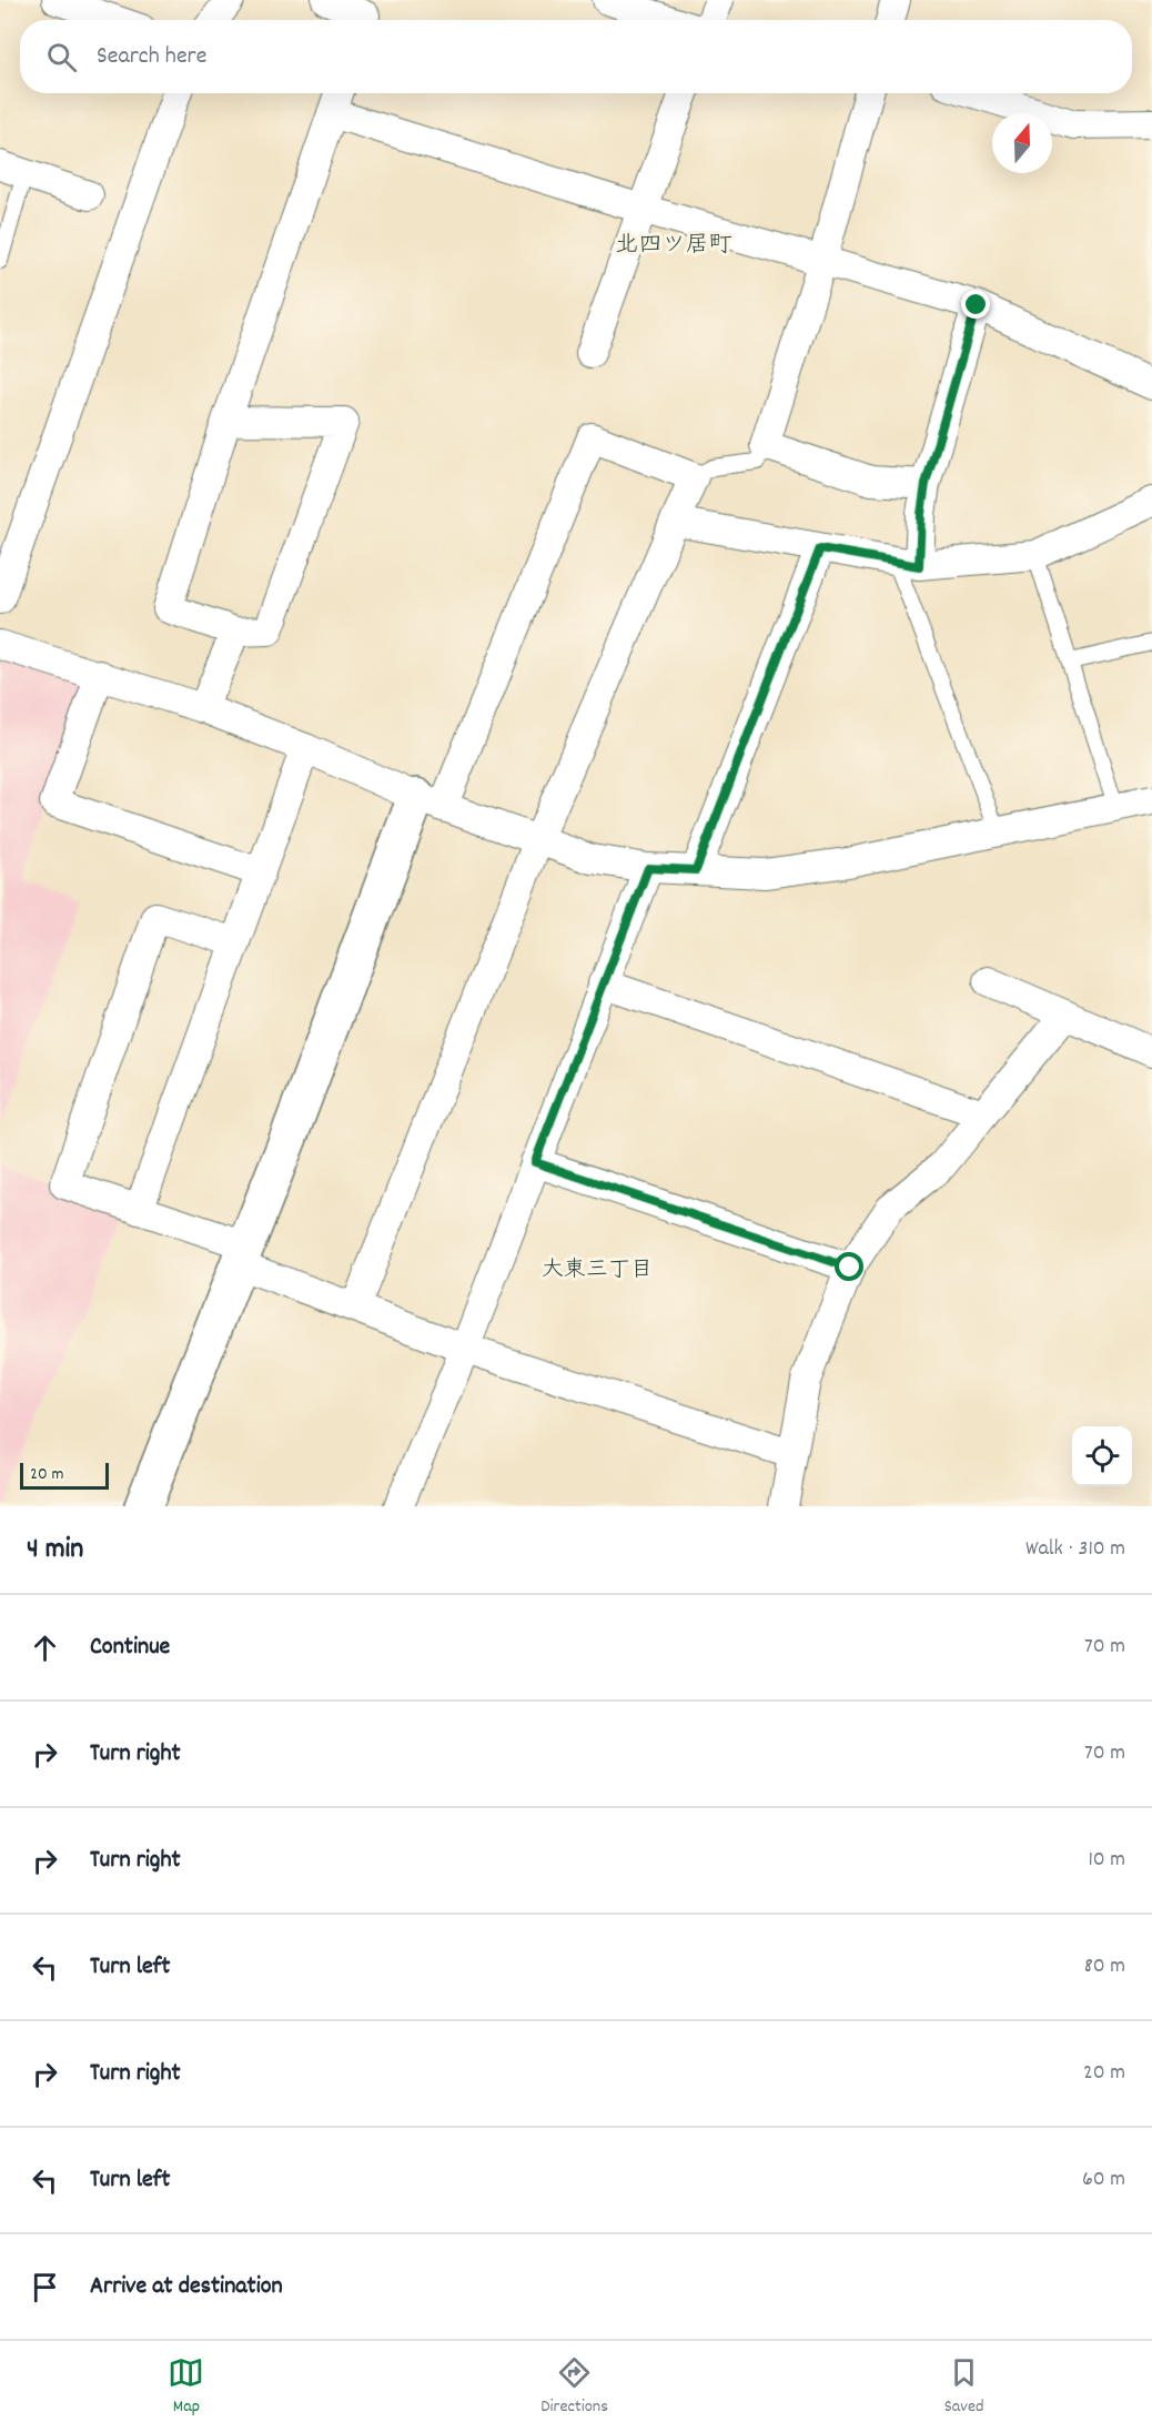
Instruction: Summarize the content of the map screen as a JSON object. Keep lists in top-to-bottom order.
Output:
{
  "districts": ["北四ツ居町", "大東三丁目"],
  "scale_bar": "20 m",
  "north": "top",
  "page": {
    "search": "Search here",
    "scale": "20 m",
    "heading": ["4 min", "Walk · 310 m"],
    "list": [
      ["Continue", "70 m"],
      ["Turn right", "70 m"],
      ["Turn right", "10 m"],
      ["Turn left", "80 m"],
      ["Turn right", "20 m"],
      ["Turn left", "60 m"],
      "Arrive at destination"
    ],
    "nav": ["Map", "Directions", "Saved"]
  }
}
